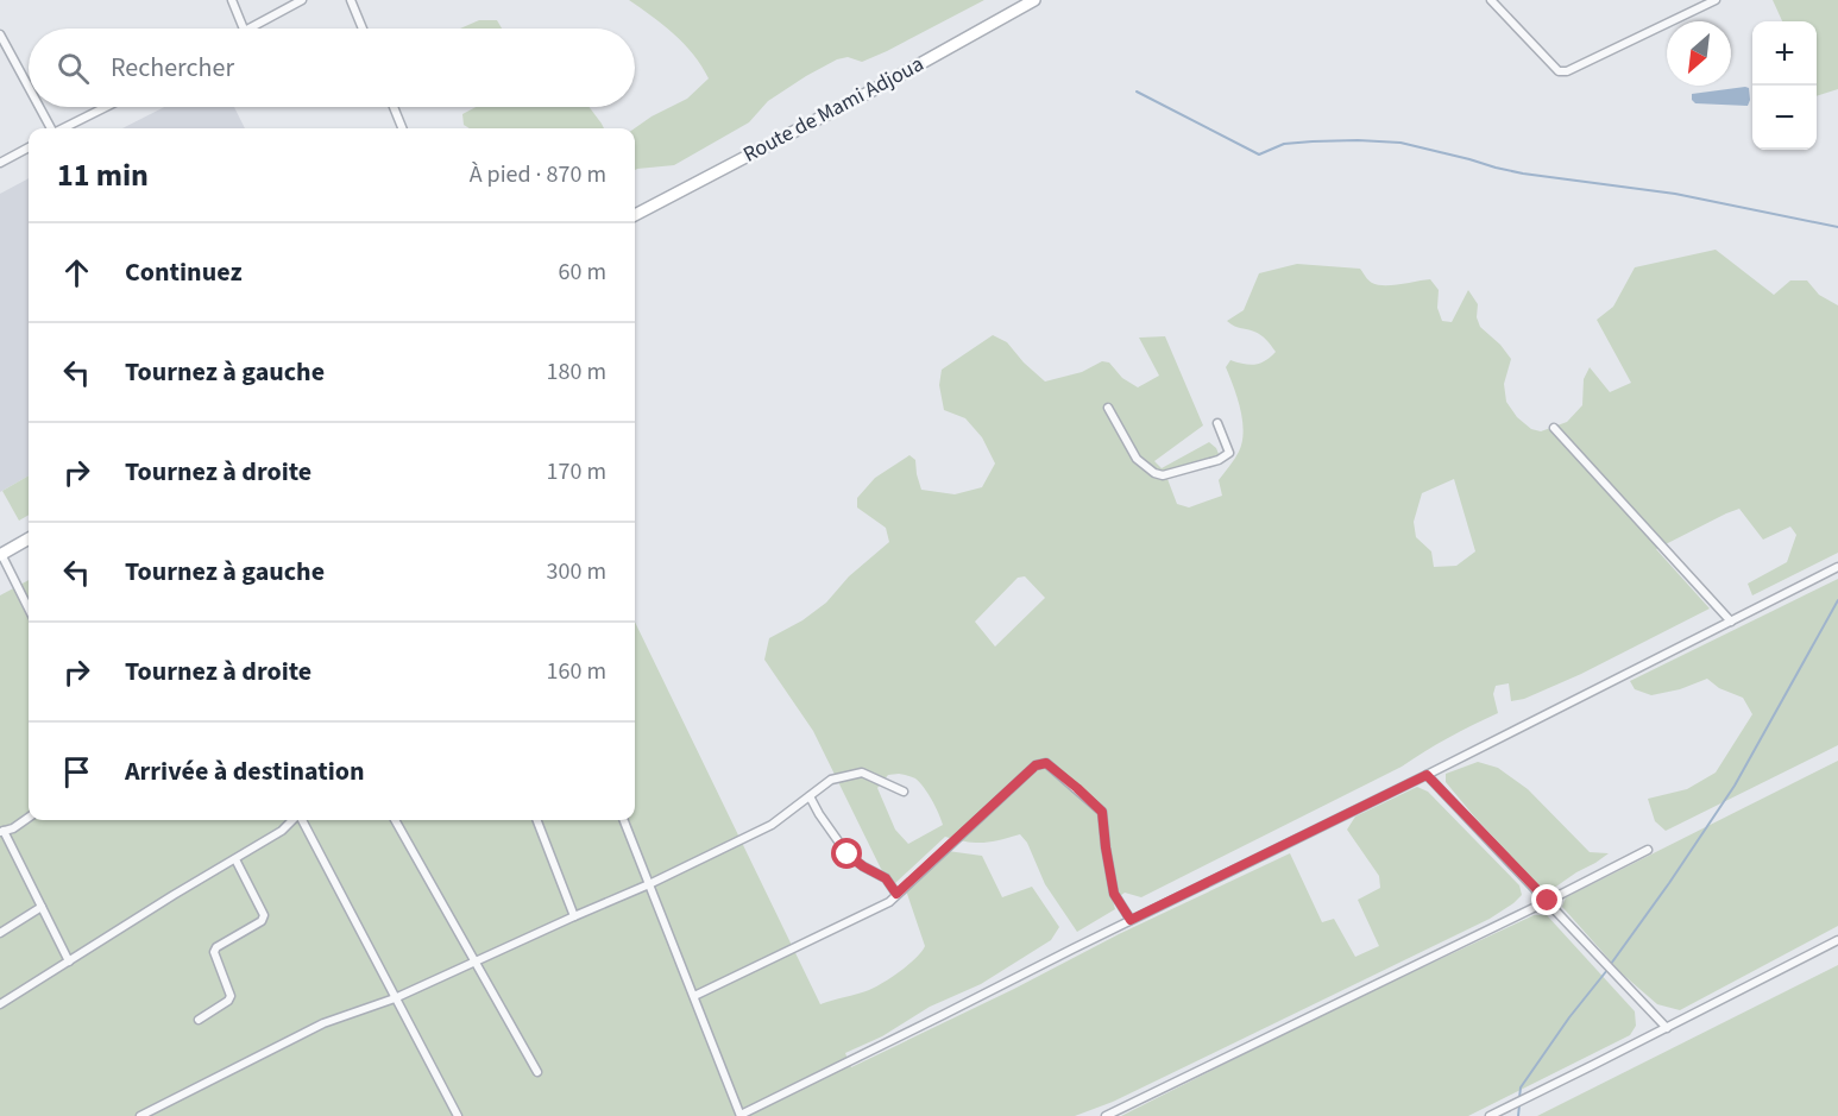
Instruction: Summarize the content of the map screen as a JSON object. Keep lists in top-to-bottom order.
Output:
{
  "streets": {
    "street": ["Route de Mami Adjoua"]
  },
  "north": "bottom left",
  "page": {
    "map_buttons": ["+", "−"],
    "search": "Rechercher",
    "heading": ["11 min", "À pied · 870 m"],
    "list": [
      ["Continuez", "60 m"],
      ["Tournez à gauche", "180 m"],
      ["Tournez à droite", "170 m"],
      ["Tournez à gauche", "300 m"],
      ["Tournez à droite", "160 m"],
      "Arrivée à destination"
    ]
  }
}
